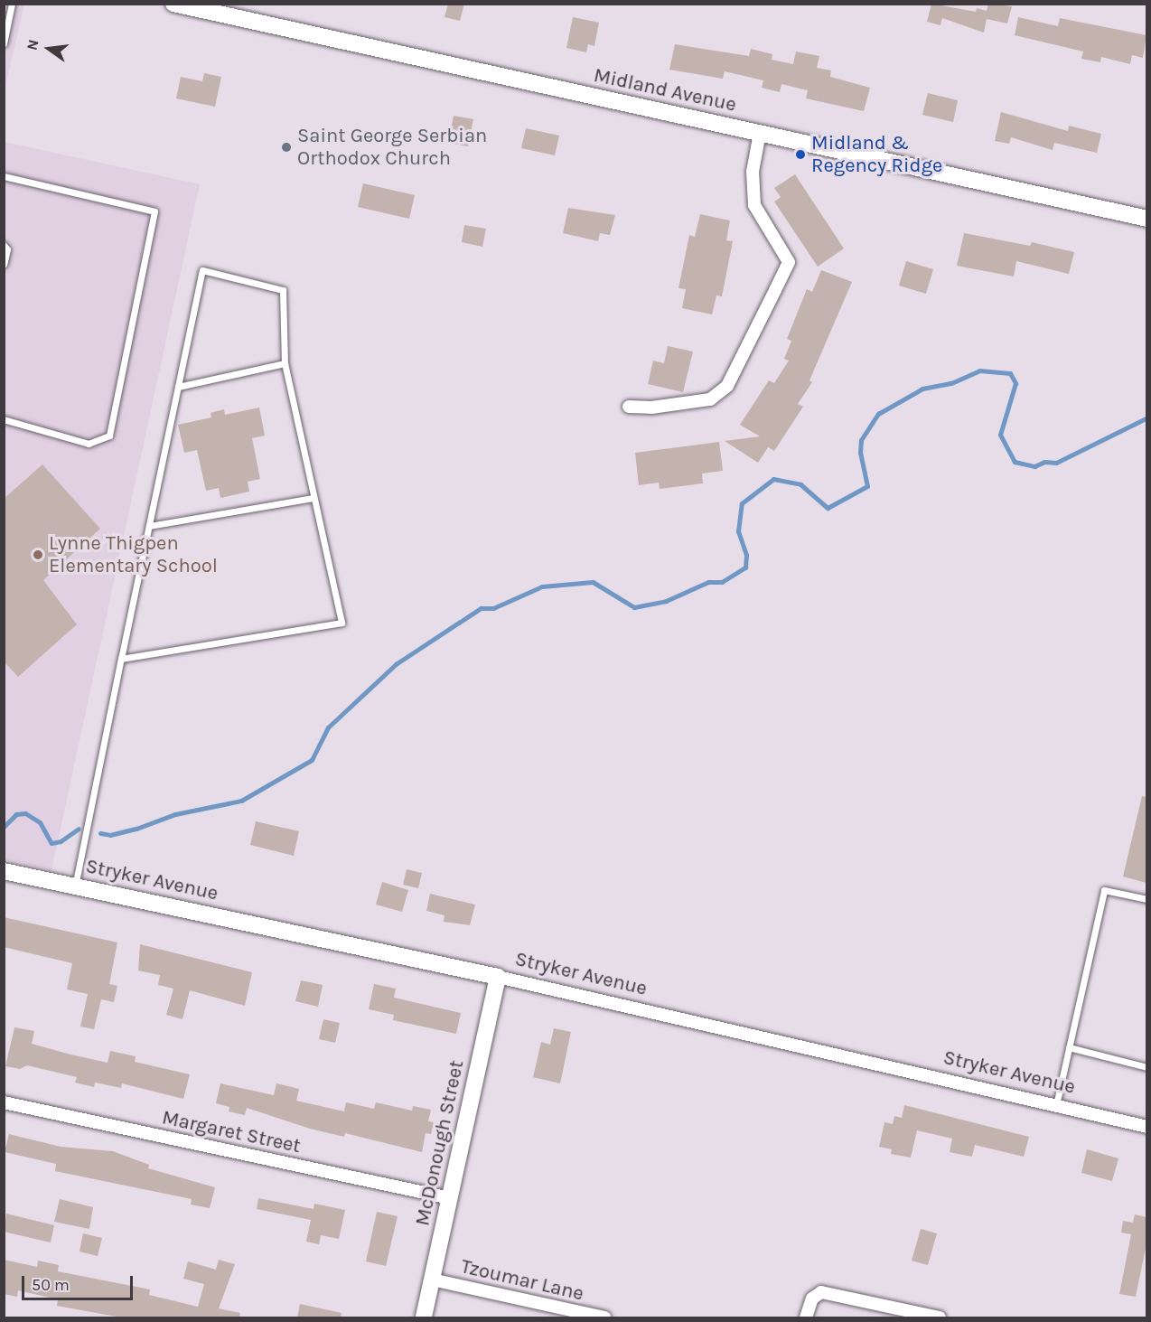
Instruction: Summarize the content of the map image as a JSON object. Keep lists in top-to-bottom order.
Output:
{
  "streets": {
    "street": [
      "Midland Avenue",
      "Stryker Avenue",
      "Margaret Street",
      "McDonough Street",
      "Tzoumar Lane"
    ]
  },
  "crossings": [
    ["Stryker Avenue", "McDonough Street"],
    ["Margaret Street", "McDonough Street"],
    ["McDonough Street", "Tzoumar Lane"]
  ],
  "places": ["Saint George Serbian Orthodox Church", "Midland & Regency Ridge", "Lynne Thigpen Elementary School"],
  "scale_bar": "50 m",
  "north": "left"
}
